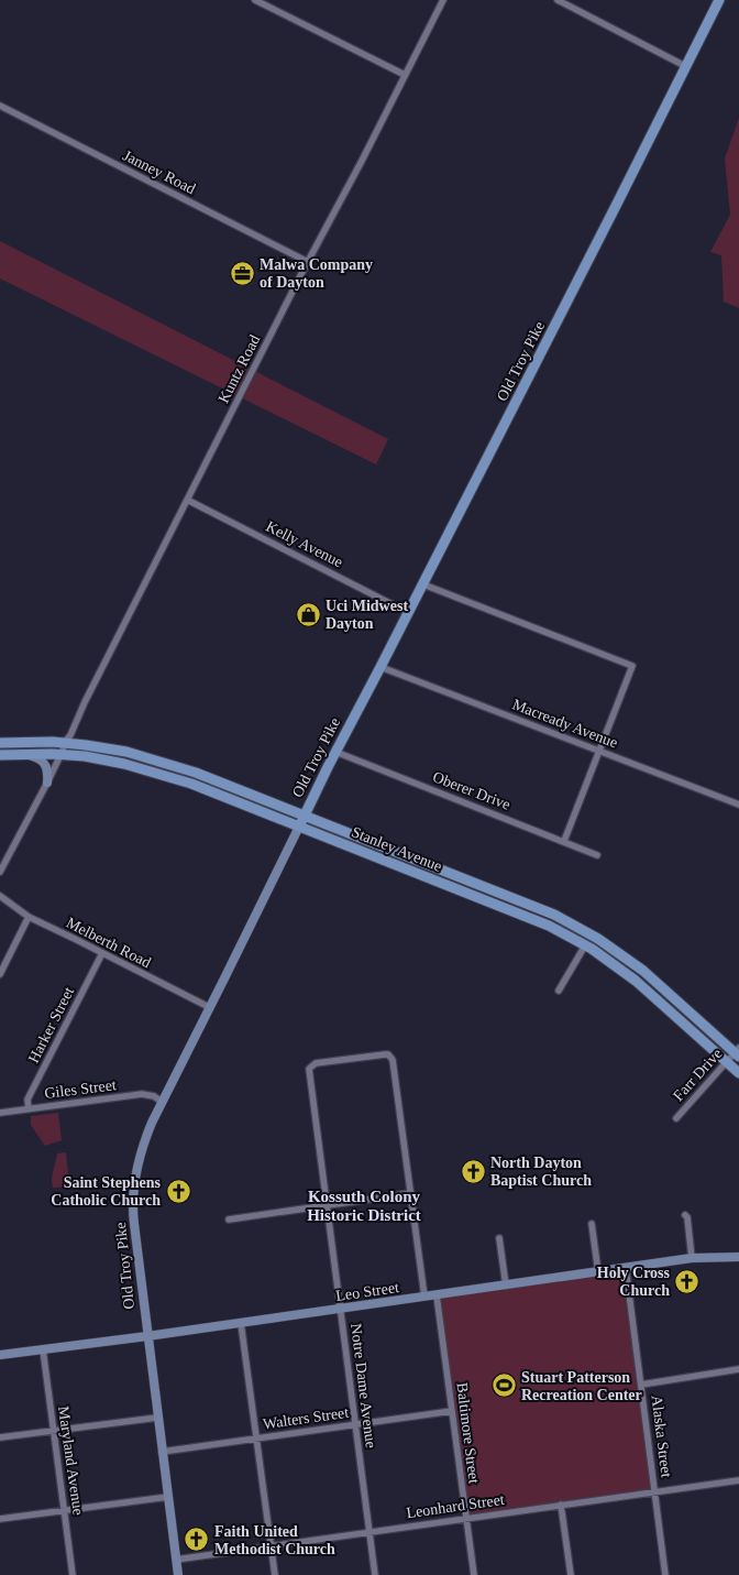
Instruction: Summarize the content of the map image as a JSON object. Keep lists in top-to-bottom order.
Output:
{
  "streets": {
    "main road": ["Old Troy Pike", "Stanley Avenue", "Leo Street"],
    "street": [
      "Janney Road",
      "Kuntz Road",
      "Kelly Avenue",
      "Macready Avenue",
      "Oberer Drive",
      "Melberth Road",
      "Harker Street",
      "Farr Drive",
      "Giles Street",
      "Notre Dame Avenue",
      "Walters Street",
      "Baltimore Street",
      "Alaska Street",
      "Maryland Avenue",
      "Leonhard Street"
    ]
  },
  "crossings": [
    ["Janney Road", "Kuntz Road"],
    ["Old Troy Pike", "Kelly Avenue"],
    ["Old Troy Pike", "Macready Avenue"],
    ["Old Troy Pike", "Oberer Drive"],
    ["Old Troy Pike", "Stanley Avenue"],
    ["Old Troy Pike", "Melberth Road"],
    ["Old Troy Pike", "Giles Street"],
    ["Old Troy Pike", "Leo Street"],
    ["Old Troy Pike", "Walters Street"],
    ["Old Troy Pike", "Leonhard Street"],
    ["Kuntz Road", "Kelly Avenue"],
    ["Kuntz Road", "Stanley Avenue"],
    ["Stanley Avenue", "Farr Drive"],
    ["Melberth Road", "Harker Street"],
    ["Harker Street", "Giles Street"],
    ["Leo Street", "Notre Dame Avenue"],
    ["Leo Street", "Baltimore Street"],
    ["Leo Street", "Alaska Street"],
    ["Leo Street", "Maryland Avenue"],
    ["Notre Dame Avenue", "Walters Street"],
    ["Notre Dame Avenue", "Leonhard Street"],
    ["Walters Street", "Baltimore Street"],
    ["Baltimore Street", "Leonhard Street"],
    ["Alaska Street", "Leonhard Street"]
  ],
  "districts": ["Kossuth Colony Historic District"],
  "places": {
    "office": ["Malwa Company of Dayton"],
    "shop": ["Uci Midwest Dayton"],
    "church": [
      "North Dayton Baptist Church",
      "Saint Stephens Catholic Church",
      "Holy Cross Church",
      "Faith United Methodist Church"
    ],
    "sports": ["Stuart Patterson Recreation Center"]
  }
}
